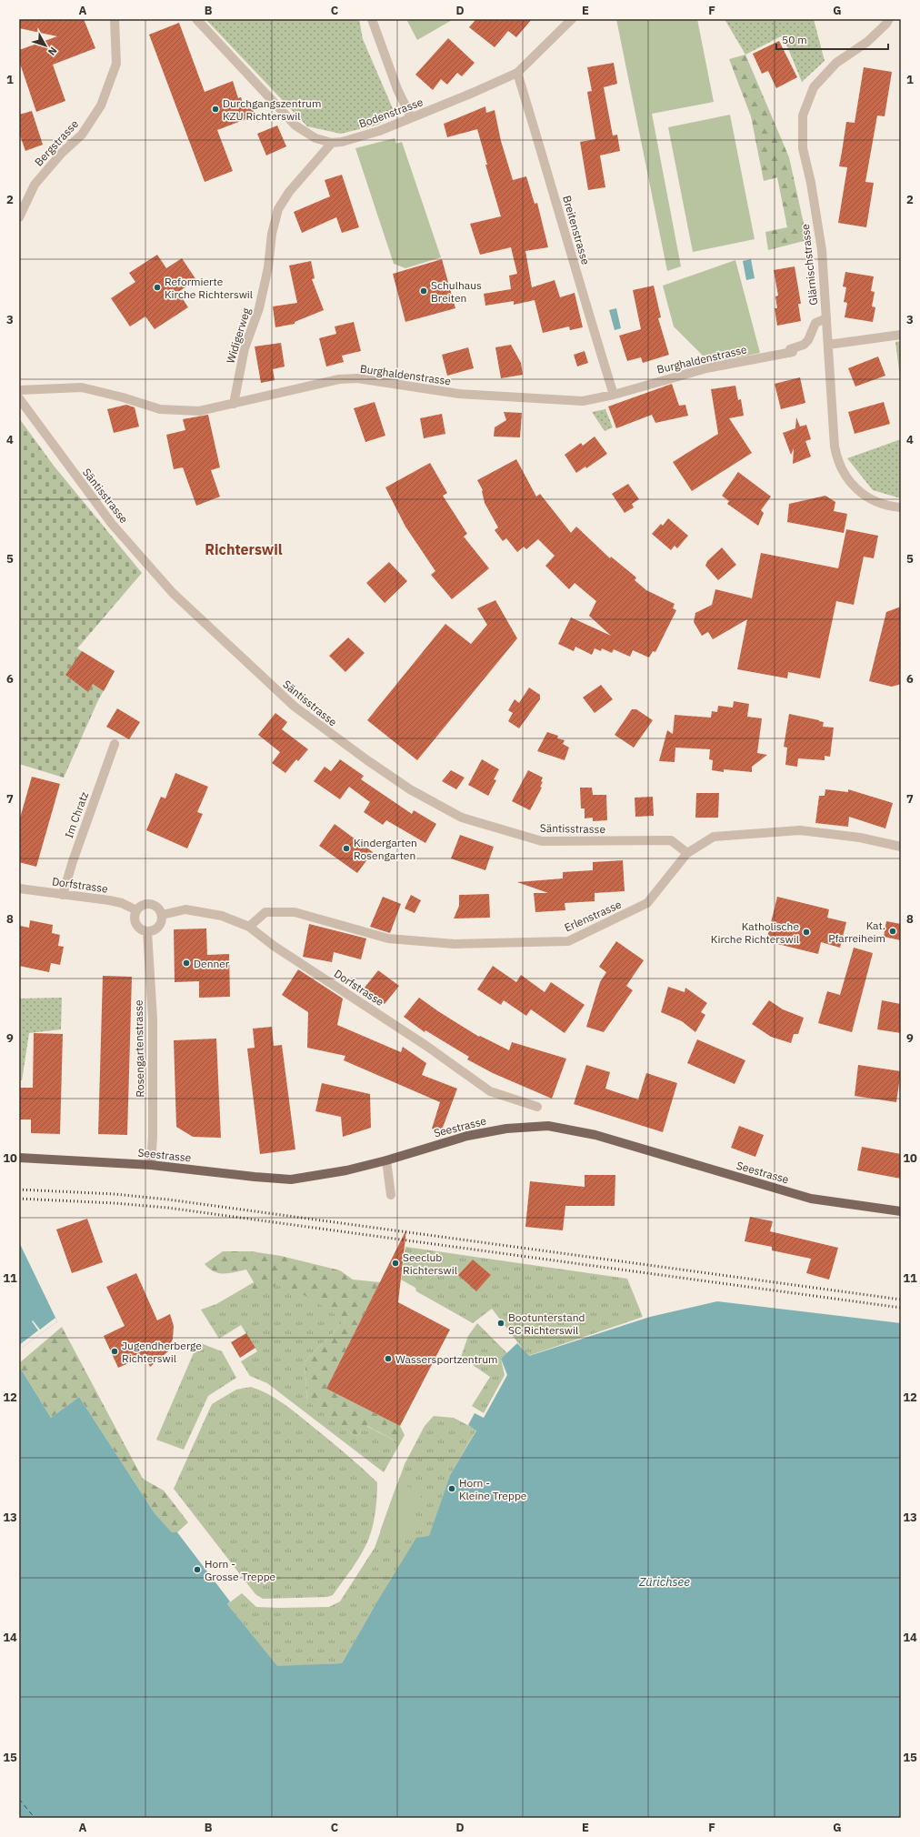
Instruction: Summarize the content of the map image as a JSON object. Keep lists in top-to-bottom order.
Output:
{
  "streets": {
    "main road": ["Seestrasse"],
    "street": [
      "Bodenstrasse",
      "Bergstrasse",
      "Breitenstrasse",
      "Glärnischstrasse",
      "Widigerweg",
      "Burghaldenstrasse",
      "Säntisstrasse",
      "Im Chratz",
      "Dorfstrasse",
      "Erlenstrasse",
      "Rosengartenstrasse"
    ]
  },
  "crossings": [
    ["Bodenstrasse", "Breitenstrasse"],
    ["Bodenstrasse", "Widigerweg"],
    ["Breitenstrasse", "Burghaldenstrasse"],
    ["Glärnischstrasse", "Burghaldenstrasse"],
    ["Widigerweg", "Burghaldenstrasse"],
    ["Säntisstrasse", "Erlenstrasse"],
    ["Im Chratz", "Dorfstrasse"],
    ["Dorfstrasse", "Erlenstrasse"],
    ["Dorfstrasse", "Rosengartenstrasse"],
    ["Rosengartenstrasse", "Seestrasse"]
  ],
  "districts": ["Richterswil"],
  "water": ["Zürichsee"],
  "places": [
    "Durchgangszentrum KZU Richterswil",
    "Reformierte Kirche Richterswil",
    "Schulhaus Breiten",
    "Kindergarten Rosengarten",
    "Kat. Pfarreiheim",
    "Katholische Kirche Richterswil",
    "Denner",
    "Seeclub Richterswil",
    "Bootunterstand SC Richterswil",
    "Jugendherberge Richterswil",
    "Wassersportzentrum",
    "Horn - Kleine Treppe",
    "Horn - Grosse Treppe"
  ],
  "scale_bar": "50 m",
  "north": "bottom right",
  "grid": {
    "columns": [
      "A",
      "B",
      "C",
      "D",
      "E",
      "F",
      "G"
    ],
    "rows": [
      "1",
      "2",
      "3",
      "4",
      "5",
      "6",
      "7",
      "8",
      "9",
      "10",
      "11",
      "12",
      "13",
      "14",
      "15"
    ]
  }
}
